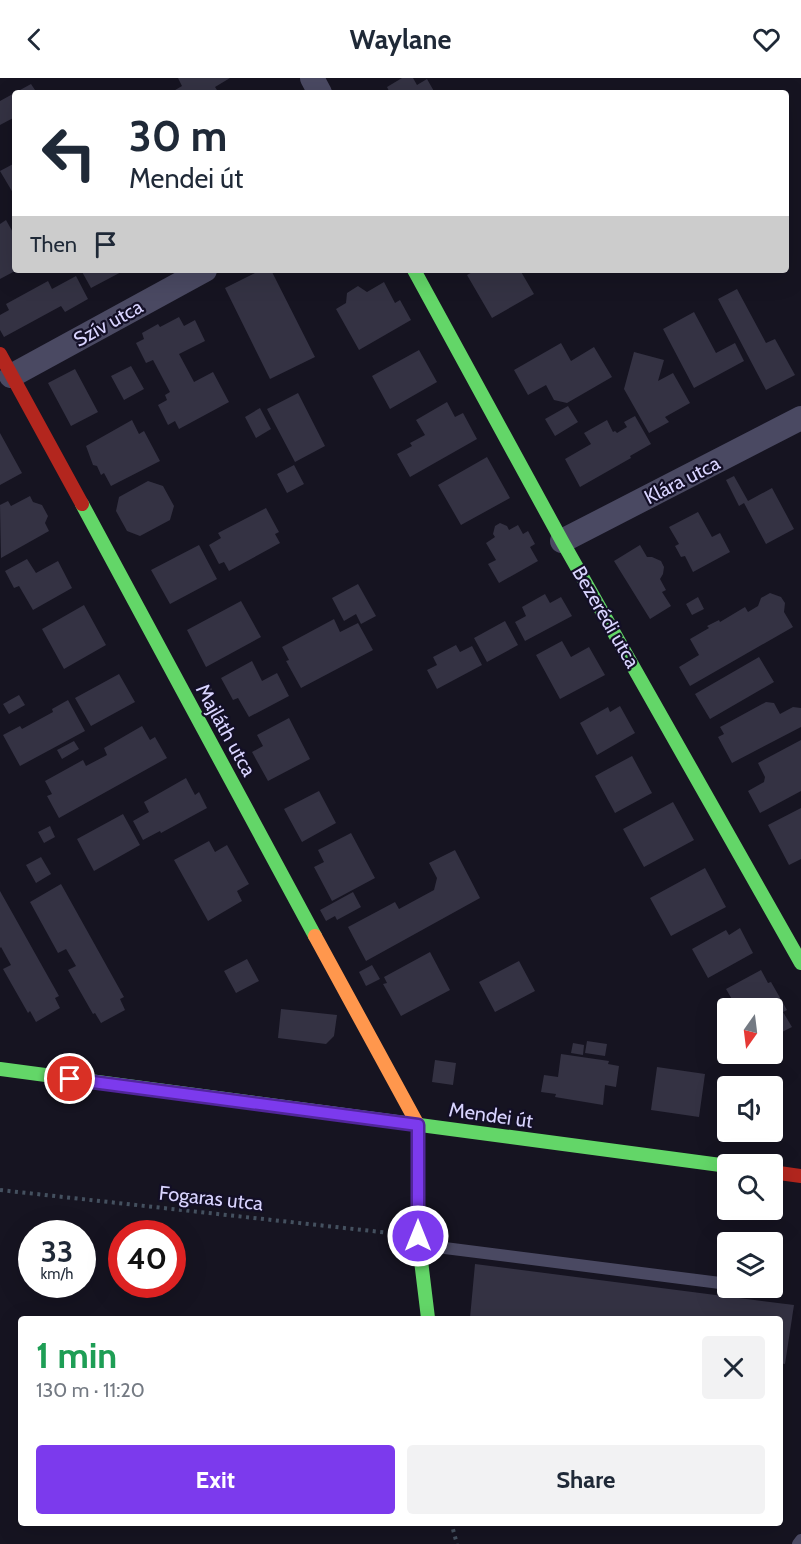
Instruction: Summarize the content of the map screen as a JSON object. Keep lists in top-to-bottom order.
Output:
{
  "streets": {
    "street": [
      "Szív utca",
      "Klára utca",
      "Bezerédi utca",
      "Majláth utca",
      "Mendei út"
    ],
    "path": ["Fogaras utca"]
  },
  "crossings": [
    ["Szív utca", "Majláth utca"],
    ["Klára utca", "Bezerédi utca"],
    ["Majláth utca", "Mendei út"]
  ],
  "north": "bottom",
  "page": {
    "header": "Waylane",
    "turn": ["30 m", "Mendei út"],
    "then": "Then",
    "speed": "33 km/h",
    "limit": "40",
    "heading": ["1 min", "130 m · 11:20"],
    "buttons": ["Exit", "Share"]
  }
}
